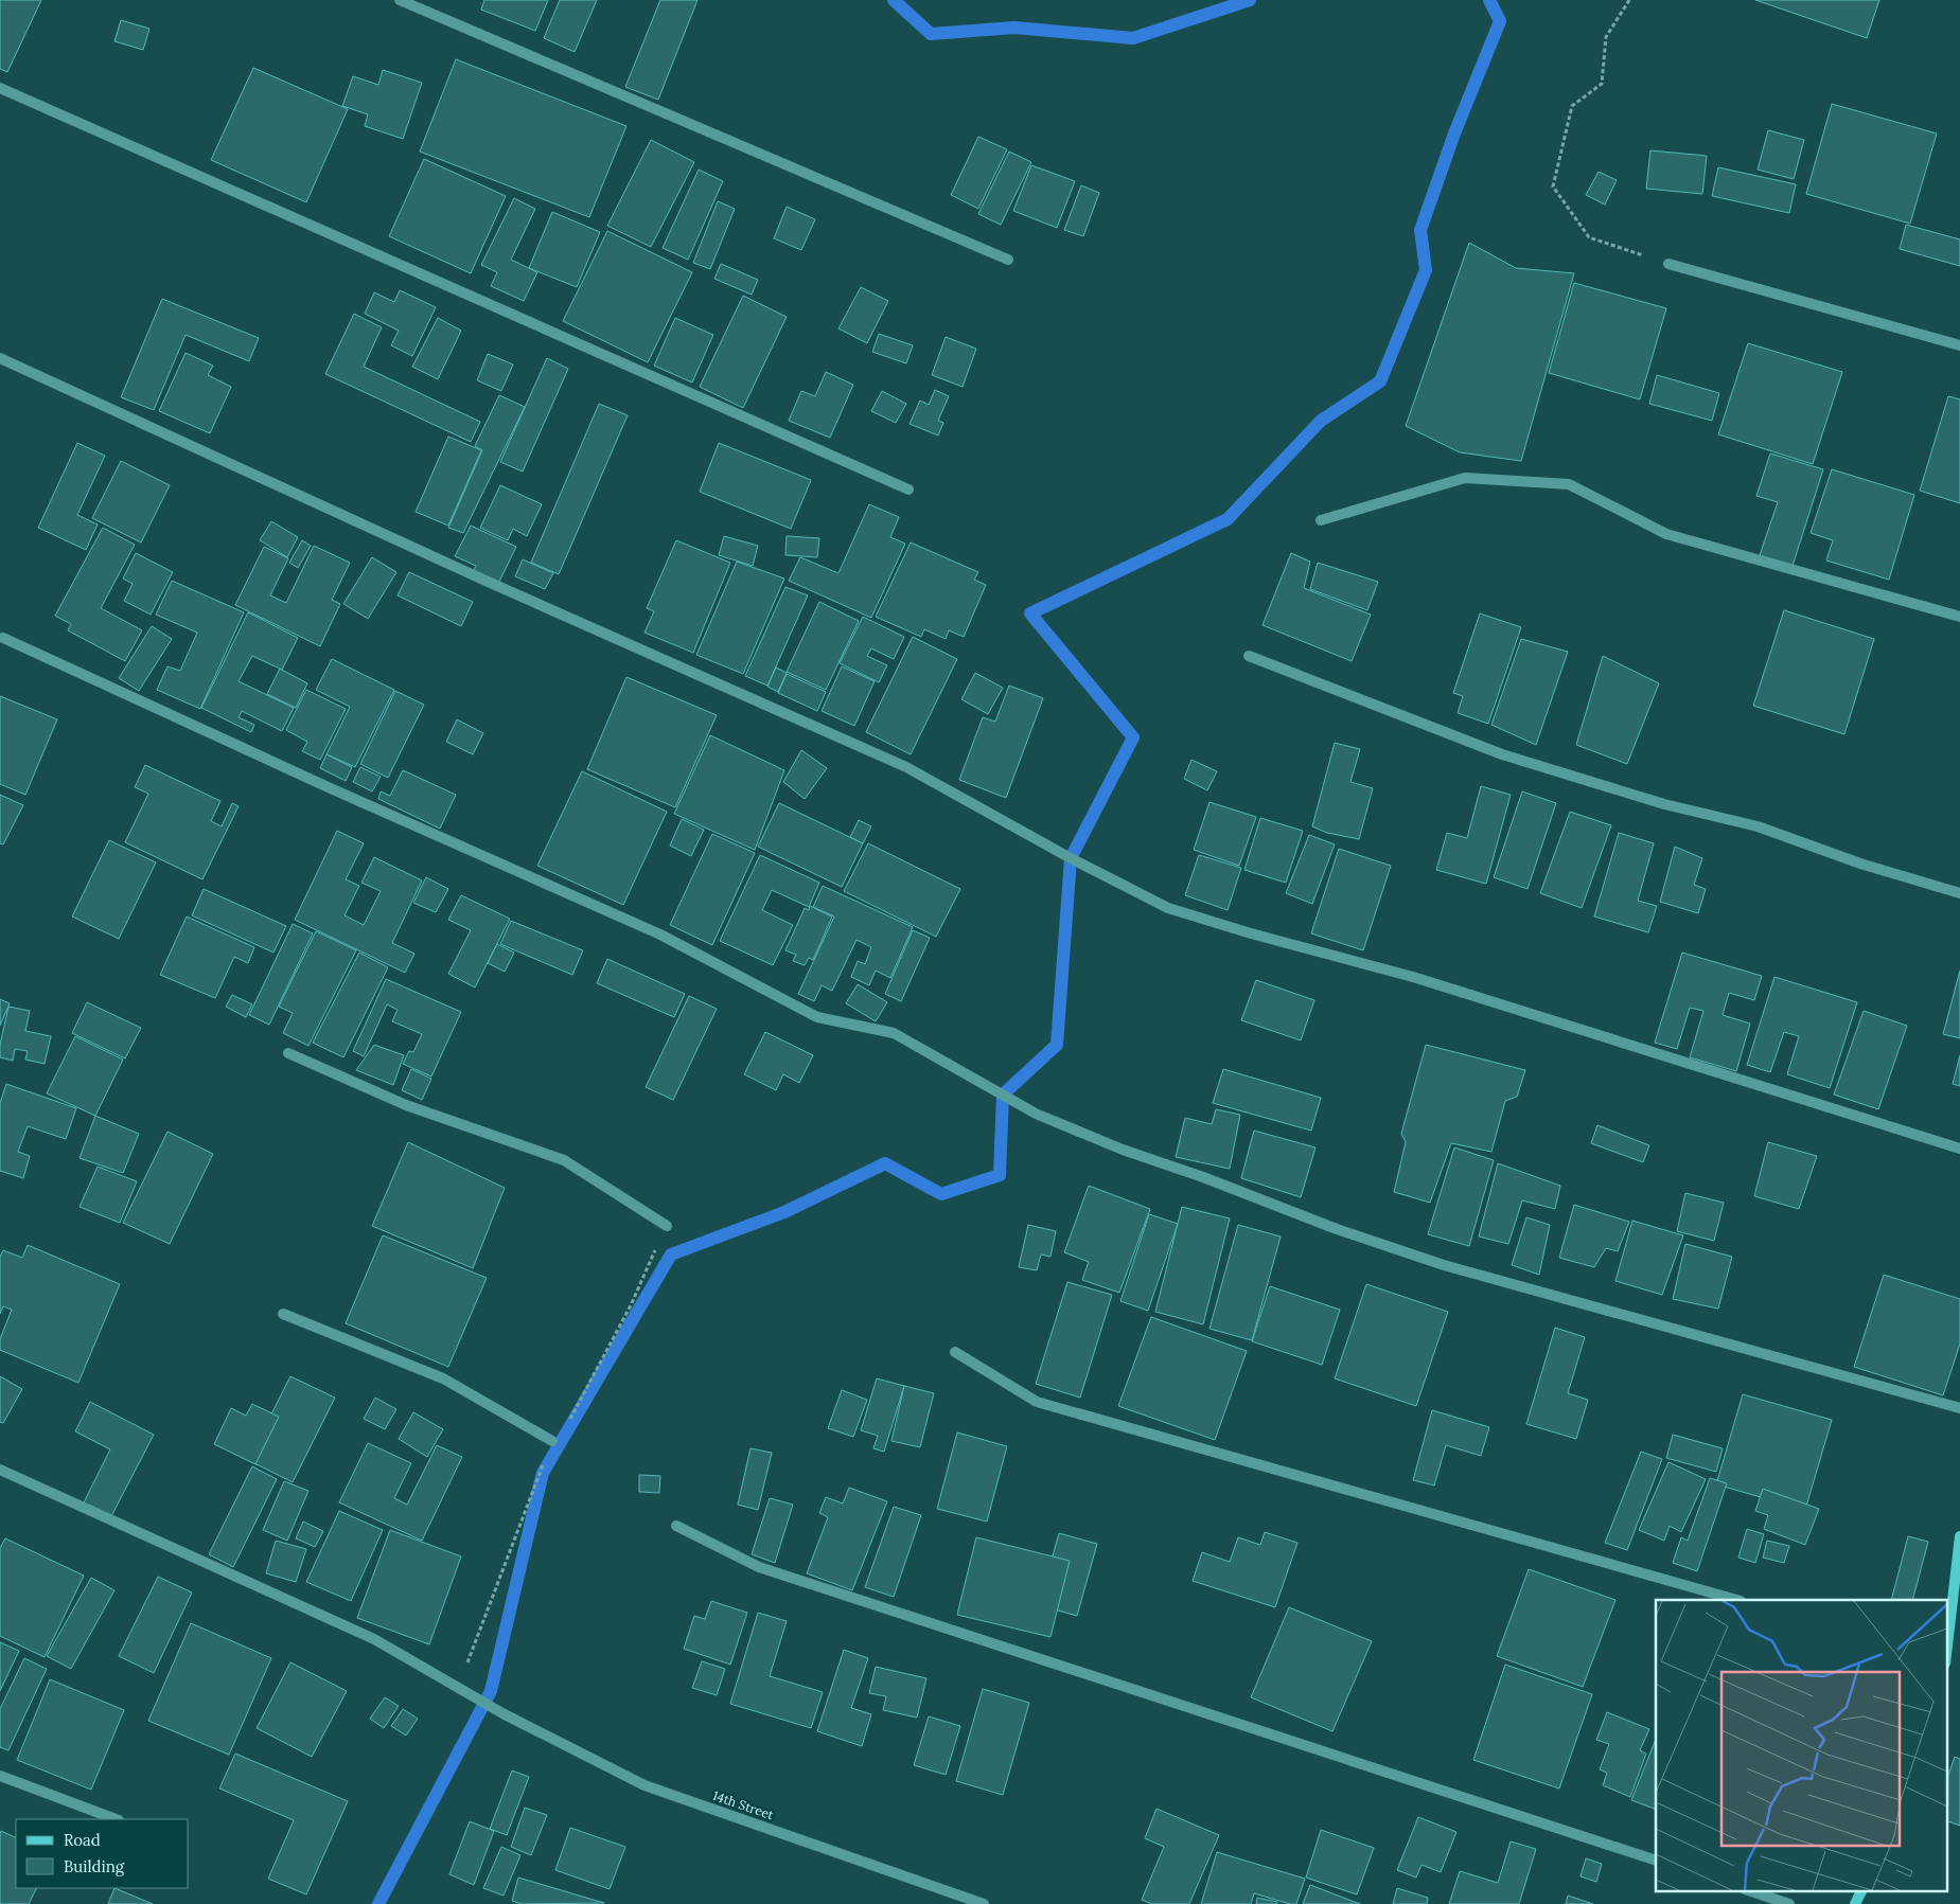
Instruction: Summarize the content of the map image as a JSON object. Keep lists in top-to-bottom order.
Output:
{
  "streets": {
    "street": ["14th Street"]
  },
  "legend": ["Road", "Building"]
}
